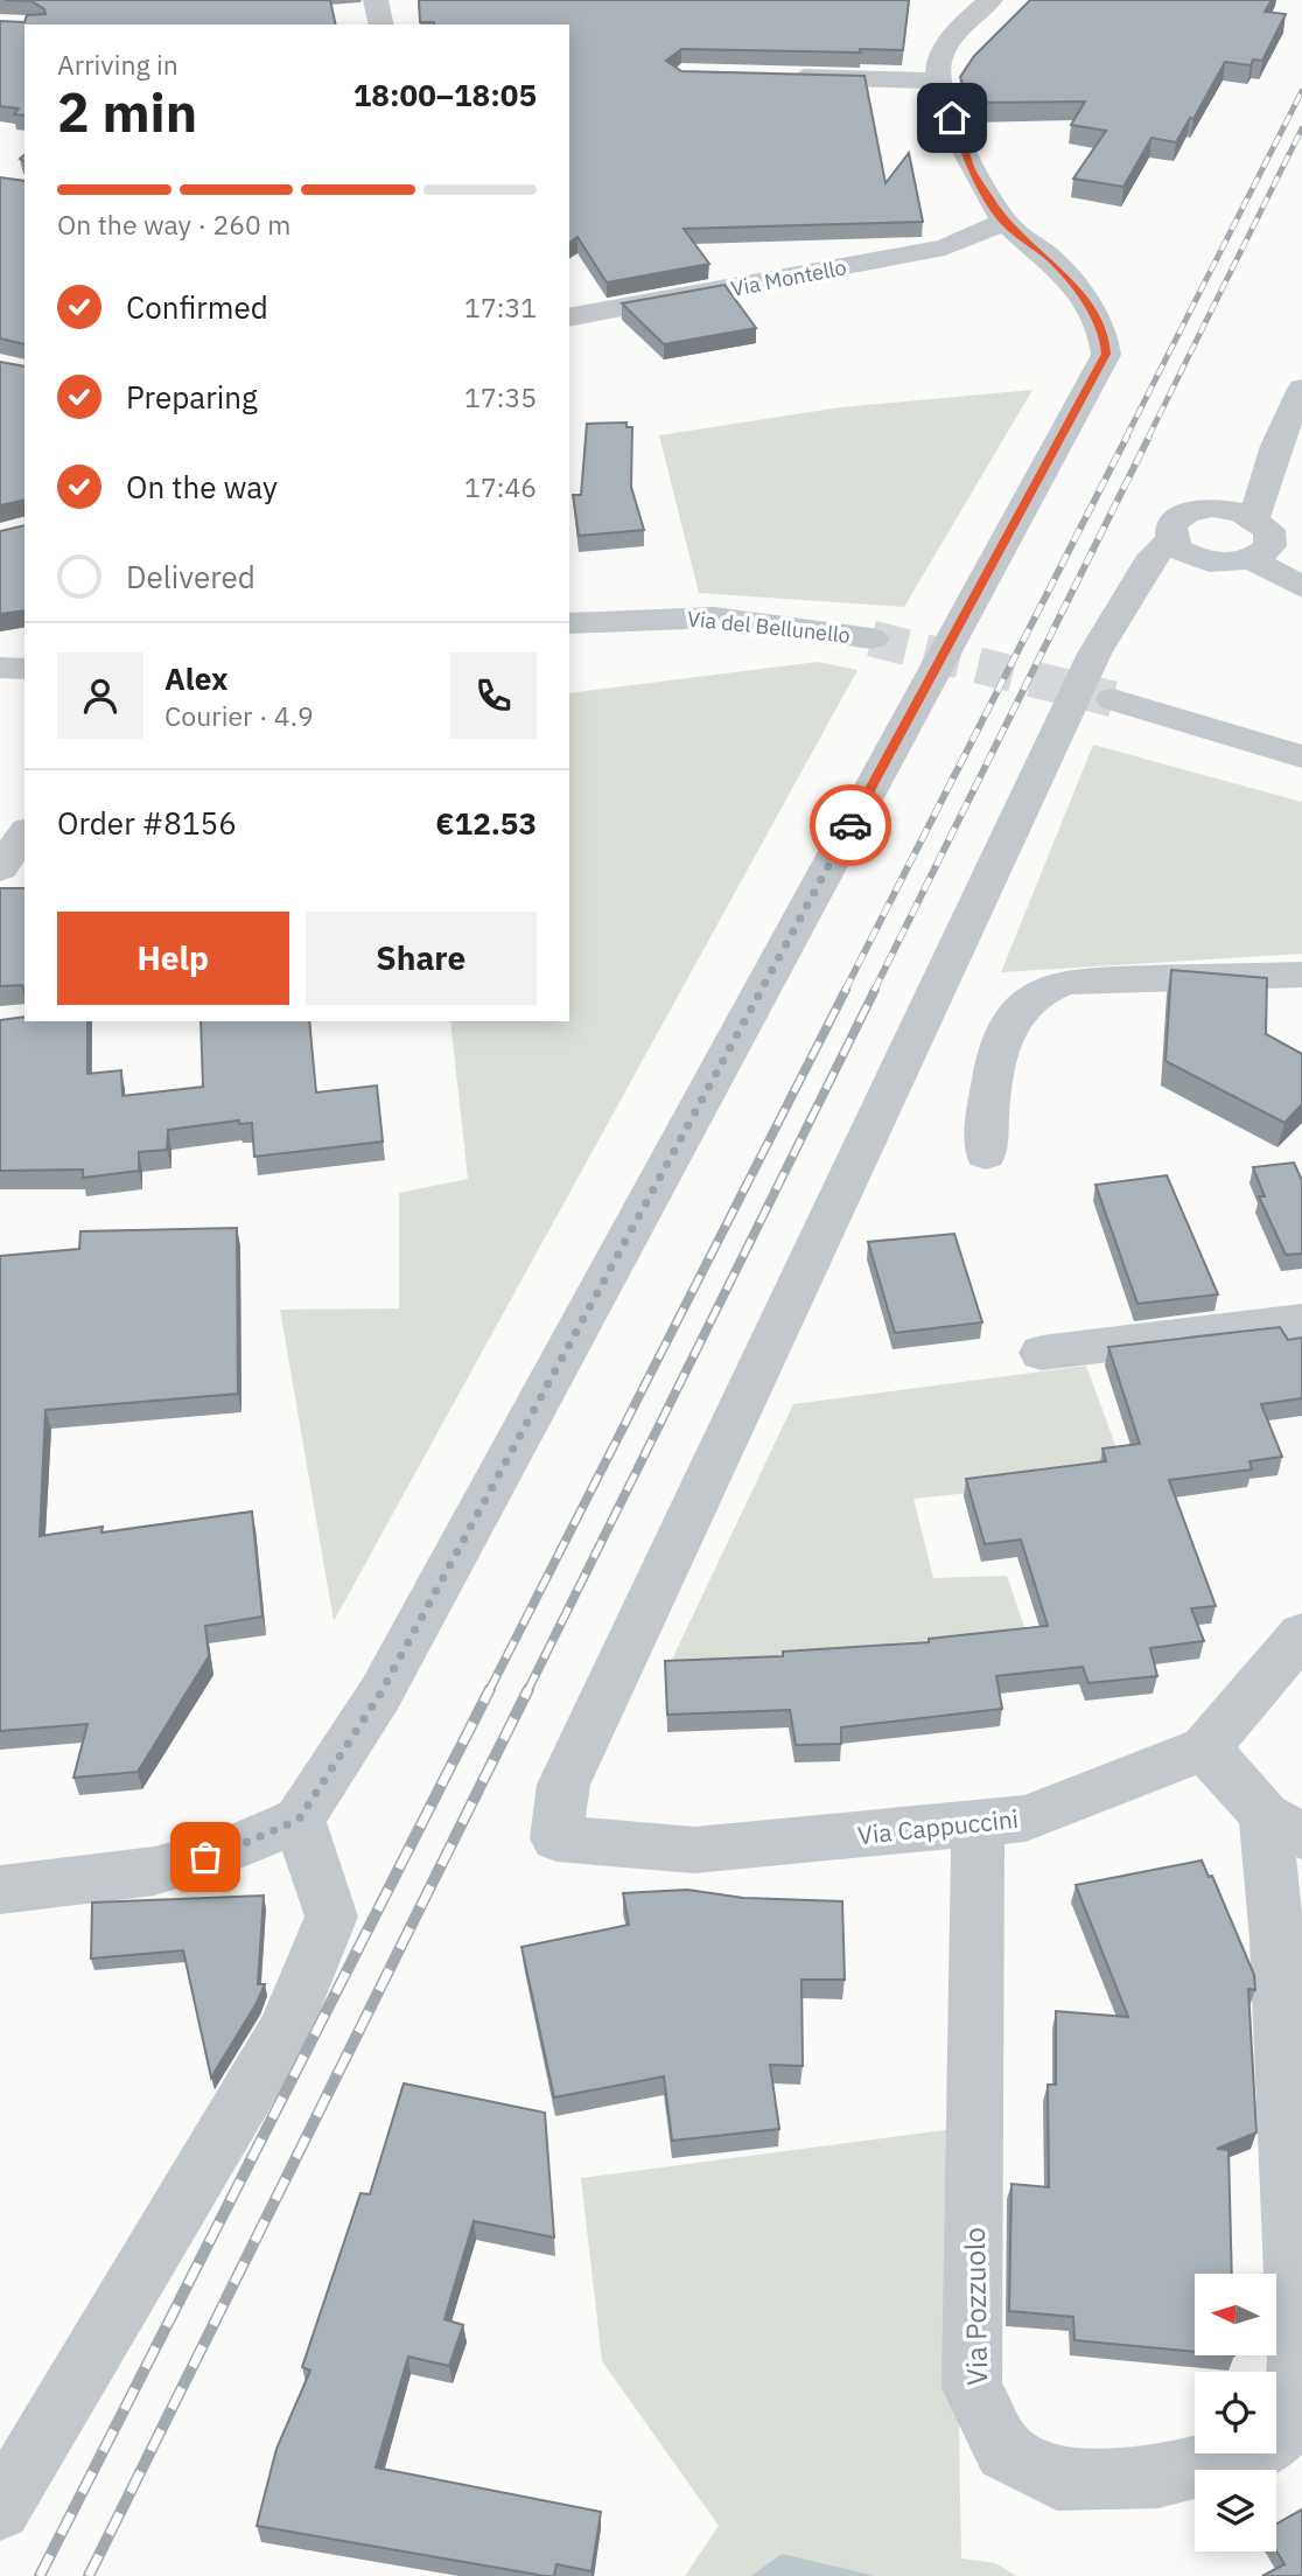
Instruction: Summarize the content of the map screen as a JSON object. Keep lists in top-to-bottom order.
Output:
{
  "streets": {
    "street": [
      "Via Montello",
      "Via del Bellunello",
      "Via Cappuccini",
      "Via Pozzuolo"
    ]
  },
  "crossings": [
    ["Via Cappuccini", "Via Pozzuolo"]
  ],
  "north": "left",
  "page": {
    "heading": ["2 min", "Arriving in", "18:00–18:05"],
    "panel": [
      "Alex",
      "Courier · 4.9",
      "Order #8156",
      "€12.53"
    ],
    "bar": "On the way · 260 m",
    "list": [
      ["Confirmed", "17:31"],
      ["Preparing", "17:35"],
      ["On the way", "17:46"],
      "Delivered"
    ],
    "buttons": ["Help", "Share"]
  }
}
